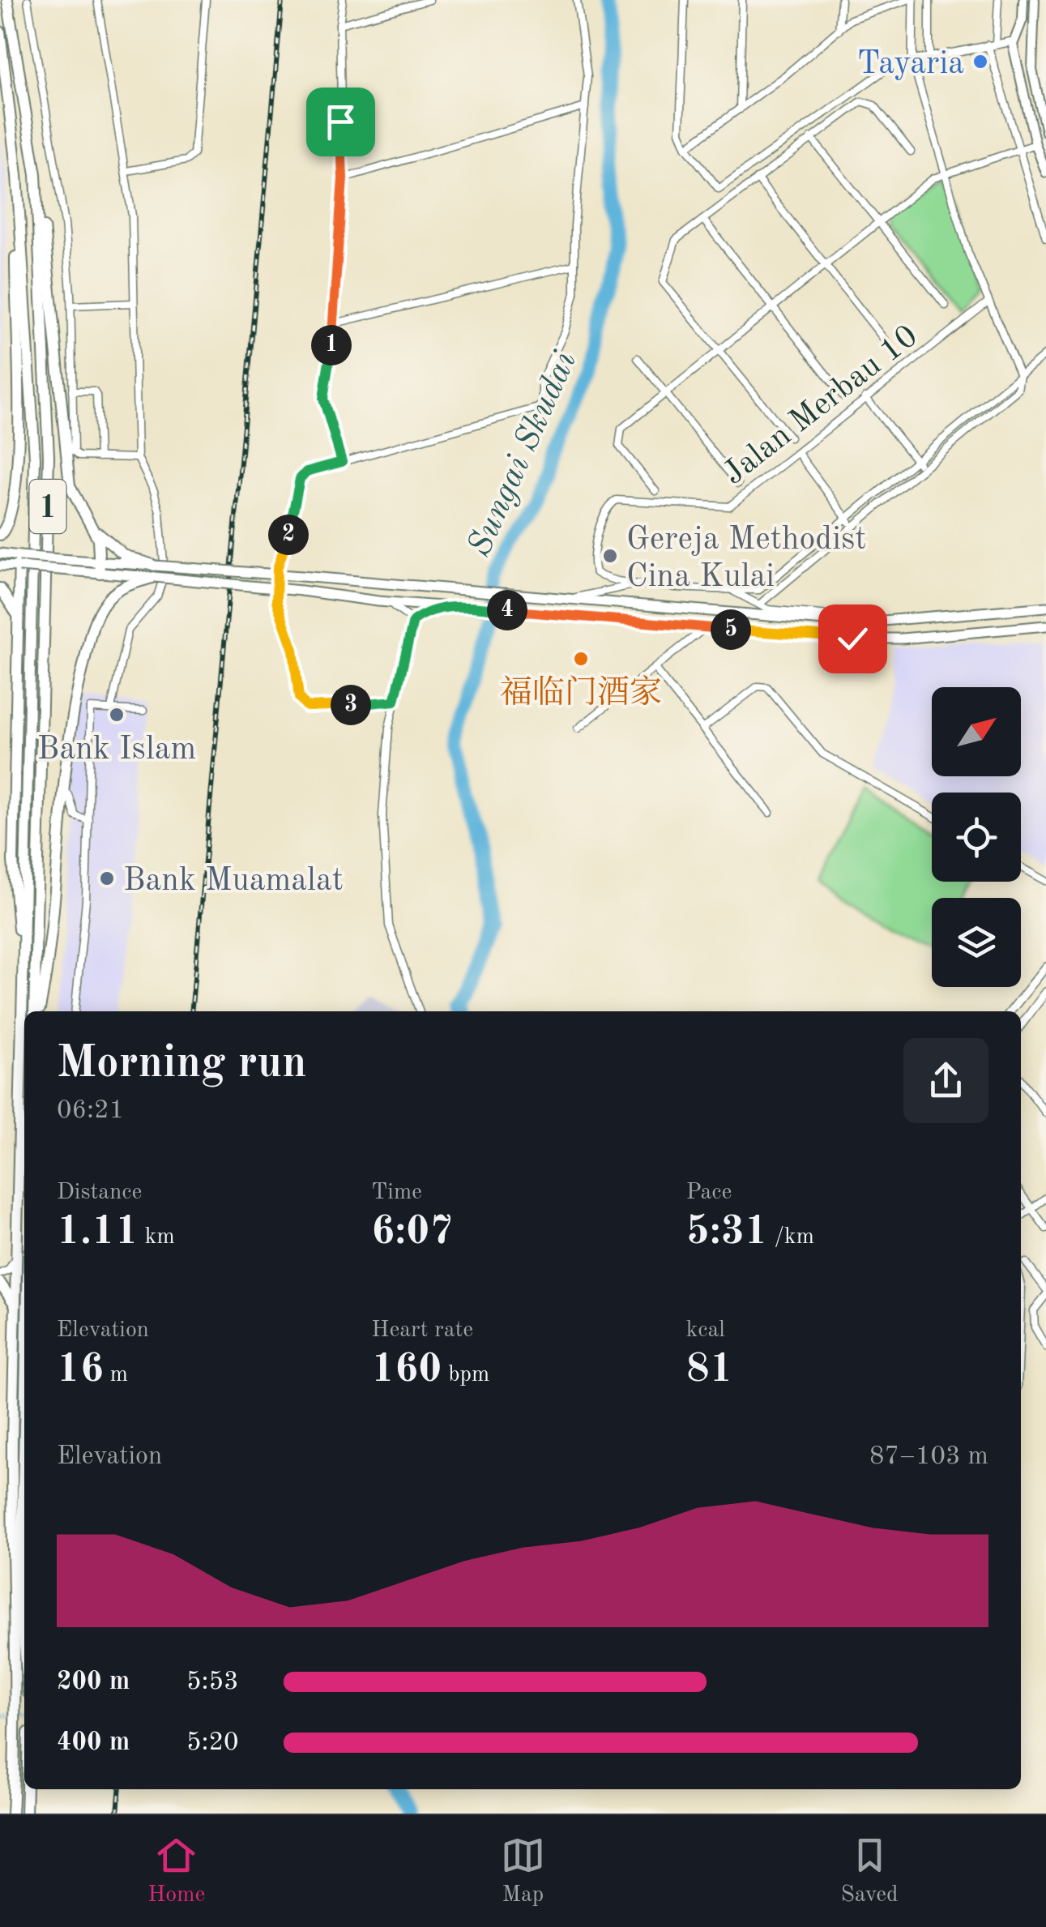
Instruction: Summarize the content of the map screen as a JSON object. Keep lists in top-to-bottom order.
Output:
{
  "streets": {
    "highway": ["1"],
    "street": ["Jalan Merbau 10"]
  },
  "water": ["Sungai Skudai"],
  "places": [
    "Tayaria",
    "Gereja Methodist Cina Kulai",
    "福临门酒家",
    "Bank Islam",
    "Bank Muamalat"
  ],
  "north": "top right",
  "page": {
    "pins": [
      "1",
      "2",
      "4",
      "5",
      "3"
    ],
    "heading": ["Morning run", "06:21"],
    "stats": [
      ["Distance", "1.11 km"],
      ["Time", "6:07"],
      ["Pace", "5:31 /km"],
      ["Elevation", "16 m"],
      ["Heart rate", "160 bpm"],
      ["kcal", "81"]
    ],
    "chart": ["Elevation", "87–103 m"],
    "list": [
      {
        "name": "200 m",
        "note": "5:53"
      },
      {
        "name": "400 m",
        "note": "5:20"
      }
    ],
    "tabs": ["Home", "Map", "Saved"]
  }
}
